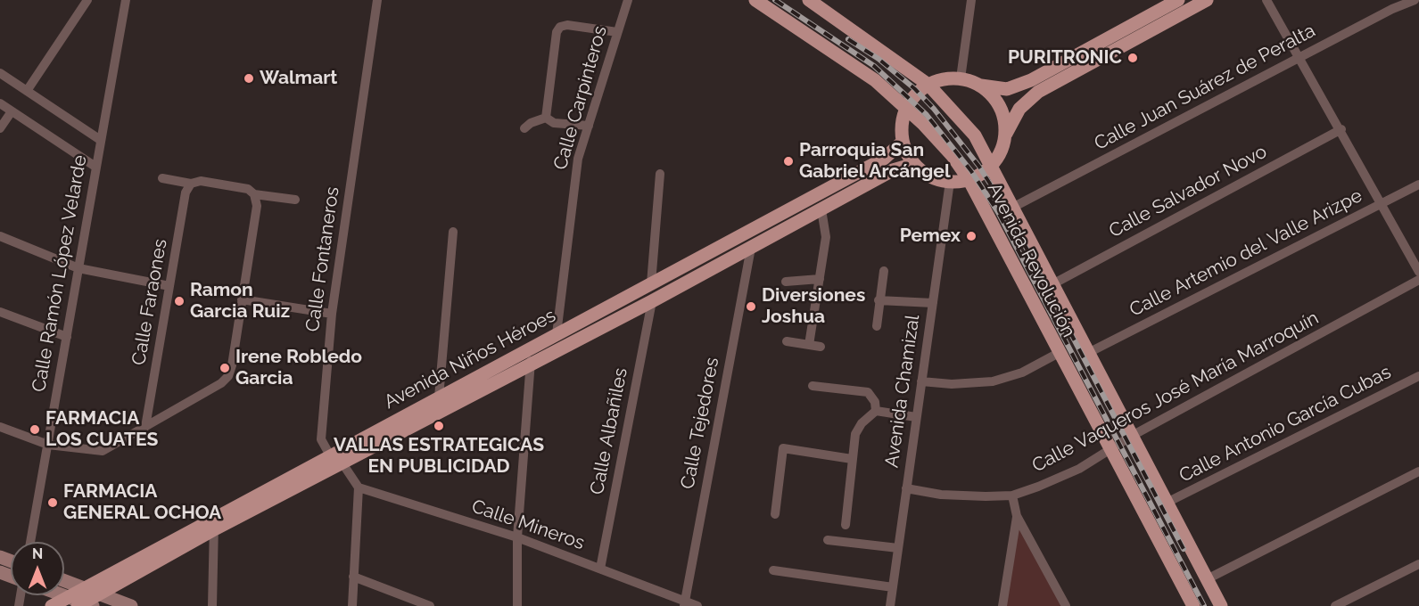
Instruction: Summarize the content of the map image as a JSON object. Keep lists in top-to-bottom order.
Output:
{
  "streets": {
    "main road": ["Avenida Revolución", "Avenida Niños Héroes"],
    "street": [
      "Calle Juan Suárez de Peralta",
      "Calle Carpinteros",
      "Calle Salvador Novo",
      "Calle Artemio del Valle Arizpe",
      "Calle Fontaneros",
      "Calle Ramón López Velarde",
      "Calle Faraones",
      "Avenida Chamizal",
      "Calle Vaqueros José María Marroquín",
      "Calle Tejedores",
      "Calle Antonio García Cubas",
      "Calle Albañiles",
      "Calle Mineros"
    ]
  },
  "crossings": [
    ["Calle Juan Suárez de Peralta", "Avenida Revolución"],
    ["Calle Carpinteros", "Avenida Niños Héroes"],
    ["Calle Salvador Novo", "Avenida Revolución"],
    ["Calle Artemio del Valle Arizpe", "Avenida Revolución"],
    ["Calle Fontaneros", "Avenida Niños Héroes"],
    ["Avenida Revolución", "Calle Vaqueros José María Marroquín"],
    ["Avenida Revolución", "Calle Antonio García Cubas"],
    ["Avenida Niños Héroes", "Calle Tejedores"],
    ["Avenida Niños Héroes", "Calle Albañiles"],
    ["Avenida Chamizal", "Calle Vaqueros José María Marroquín"],
    ["Calle Tejedores", "Calle Mineros"],
    ["Calle Albañiles", "Calle Mineros"]
  ],
  "places": [
    "PURITRONIC",
    "Walmart",
    "Parroquia San Gabriel Arcángel",
    "Pemex",
    "Ramon Garcia Ruiz",
    "Diversiones Joshua",
    "Irene Robledo Garcia",
    "VALLAS ESTRATEGICAS EN PUBLICIDAD",
    "FARMACIA LOS CUATES",
    "FARMACIA GENERAL OCHOA"
  ],
  "north": "top"
}
